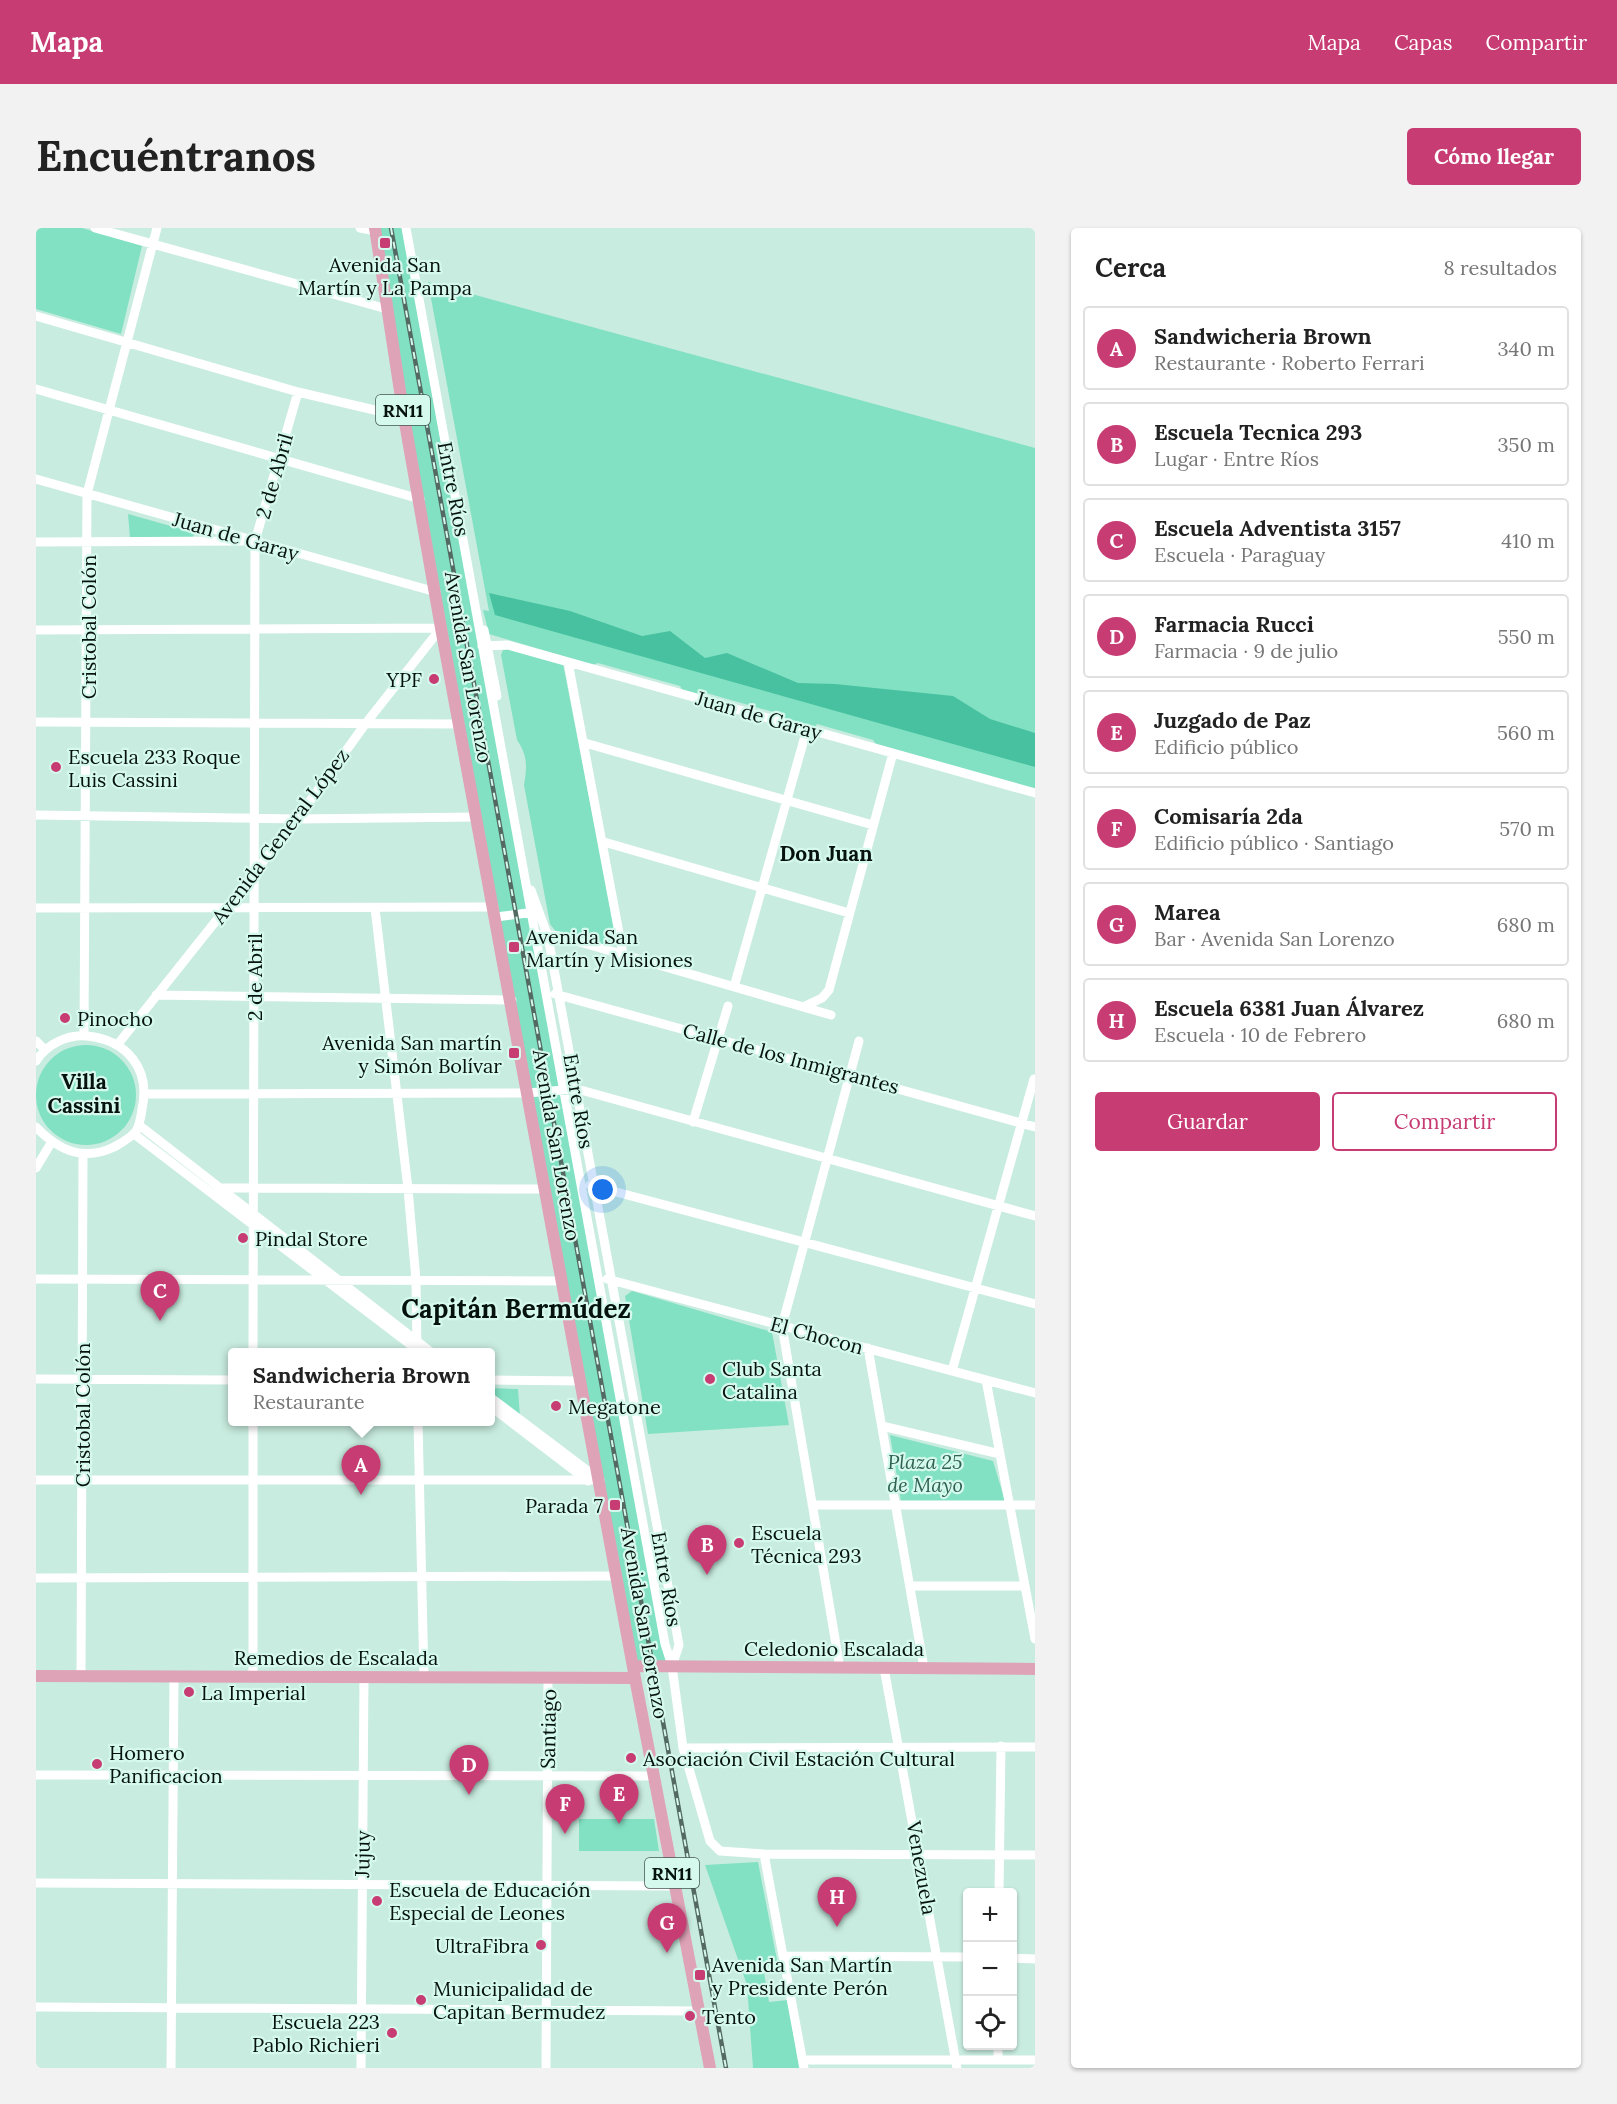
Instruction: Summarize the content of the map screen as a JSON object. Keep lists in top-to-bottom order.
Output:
{
  "streets": {
    "main road": [
      "RN11",
      "Avenida San Lorenzo",
      "Celedonio Escalada",
      "Remedios de Escalada"
    ],
    "street": [
      "2 de Abril",
      "Entre Ríos",
      "Juan de Garay",
      "Cristobal Colón",
      "Avenida General López",
      "Calle de los Inmigrantes",
      "El Chocon",
      "Santiago",
      "Jujuy",
      "Venezuela"
    ]
  },
  "crossings": [
    ["2 de Abril", "Juan de Garay"],
    ["2 de Abril", "Avenida General López"],
    ["Entre Ríos", "Juan de Garay"],
    ["Entre Ríos", "Calle de los Inmigrantes"],
    ["Entre Ríos", "El Chocon"],
    ["Entre Ríos", "Celedonio Escalada"],
    ["Juan de Garay", "Cristobal Colón"],
    ["Juan de Garay", "Avenida San Lorenzo"],
    ["Cristobal Colón", "Remedios de Escalada"],
    ["Avenida San Lorenzo", "Avenida General López"],
    ["Avenida San Lorenzo", "Celedonio Escalada"],
    ["Avenida San Lorenzo", "Remedios de Escalada"],
    ["Celedonio Escalada", "Remedios de Escalada"],
    ["Celedonio Escalada", "Venezuela"],
    ["Remedios de Escalada", "Santiago"],
    ["Remedios de Escalada", "Jujuy"]
  ],
  "districts": ["Don Juan", "Villa Cassini", "Capitán Bermúdez"],
  "parks": ["Plaza 25 de Mayo"],
  "places": {
    "transit": [
      "Avenida San Martín y La Pampa",
      "Avenida San Martín y Misiones",
      "Avenida San martín y Simón Bolívar",
      "Parada 7",
      "Avenida San Martín y Presidente Perón"
    ],
    "other": [
      "YPF",
      "Escuela 233 Roque Luis Cassini",
      "Pinocho",
      "Pindal Store",
      "Club Santa Catalina",
      "Megatone",
      "Escuela Técnica 293",
      "La Imperial",
      "Asociación Civil Estación Cultural",
      "Homero Panificacion",
      "Escuela de Educación Especial de Leones",
      "UltraFibra",
      "Municipalidad de Capitan Bermudez",
      "Tento",
      "Escuela 223 Pablo Richieri"
    ]
  },
  "page": {
    "header": "Mapa",
    "nav": ["Mapa", "Capas", "Compartir"],
    "buttons": [
      "Cómo llegar",
      ["Guardar", "Compartir"]
    ],
    "title": "Encuéntranos",
    "heading": ["Cerca", "8 resultados"],
    "list": [
      {
        "mark": "A",
        "name": "Sandwicheria Brown",
        "note": "Restaurante · Roberto Ferrari",
        "value": "340 m"
      },
      {
        "mark": "B",
        "name": "Escuela Tecnica 293",
        "note": "Lugar · Entre Ríos",
        "value": "350 m"
      },
      {
        "mark": "C",
        "name": "Escuela Adventista 3157",
        "note": "Escuela · Paraguay",
        "value": "410 m"
      },
      {
        "mark": "D",
        "name": "Farmacia Rucci",
        "note": "Farmacia · 9 de julio",
        "value": "550 m"
      },
      {
        "mark": "E",
        "name": "Juzgado de Paz",
        "note": "Edificio público",
        "value": "560 m"
      },
      {
        "mark": "F",
        "name": "Comisaría 2da",
        "note": "Edificio público · Santiago",
        "value": "570 m"
      },
      {
        "mark": "G",
        "name": "Marea",
        "note": "Bar · Avenida San Lorenzo",
        "value": "680 m"
      },
      {
        "mark": "H",
        "name": "Escuela 6381 Juan Álvarez",
        "note": "Escuela · 10 de Febrero",
        "value": "680 m"
      }
    ],
    "pins": [
      "C",
      "A",
      "B",
      "D",
      "E",
      "F",
      "H",
      "G"
    ],
    "popup": ["Sandwicheria Brown", "Restaurante"],
    "map_buttons": ["+", "−"]
  }
}
